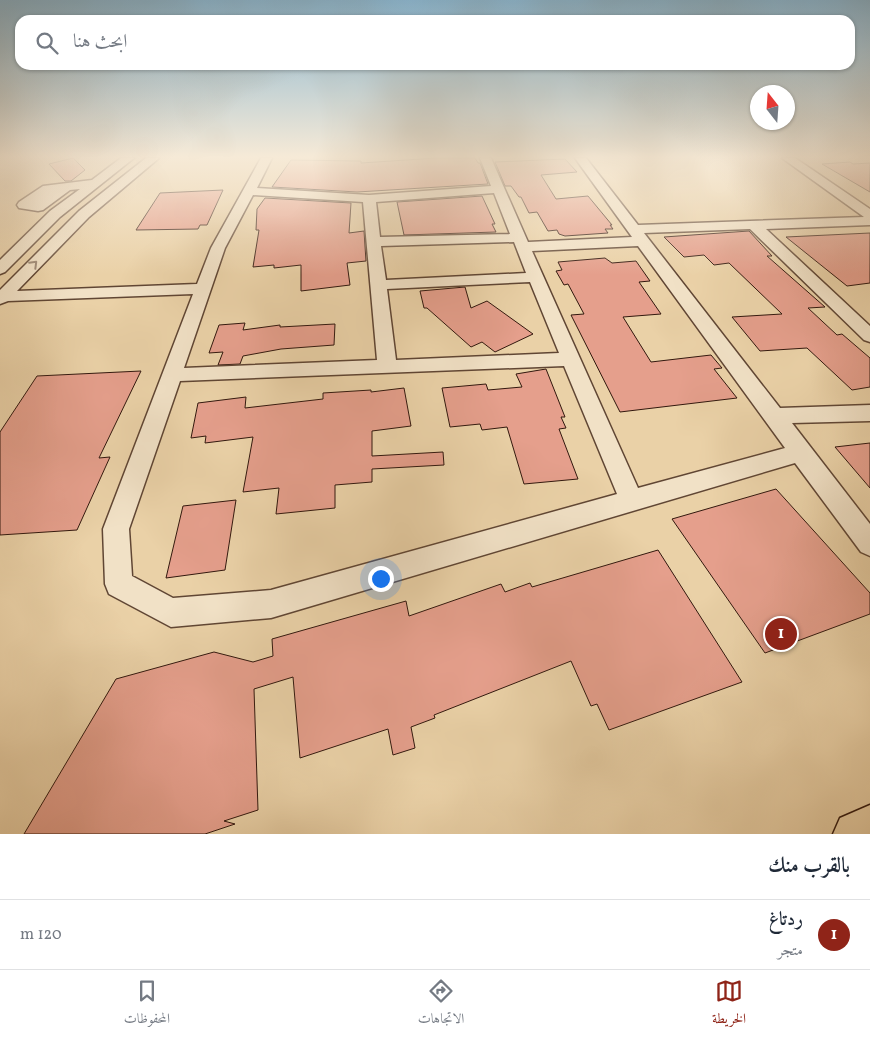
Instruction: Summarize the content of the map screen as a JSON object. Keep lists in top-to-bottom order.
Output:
{
  "north": "top",
  "page": {
    "search": "ابحث هنا",
    "pins": "1",
    "heading": "بالقرب منك",
    "list": [
      {
        "mark": "1",
        "name": "ردتاغ",
        "note": "متجر",
        "value": "120 m"
      }
    ],
    "nav": ["الخريطة", "الاتجاهات", "المحفوظات"]
  }
}
